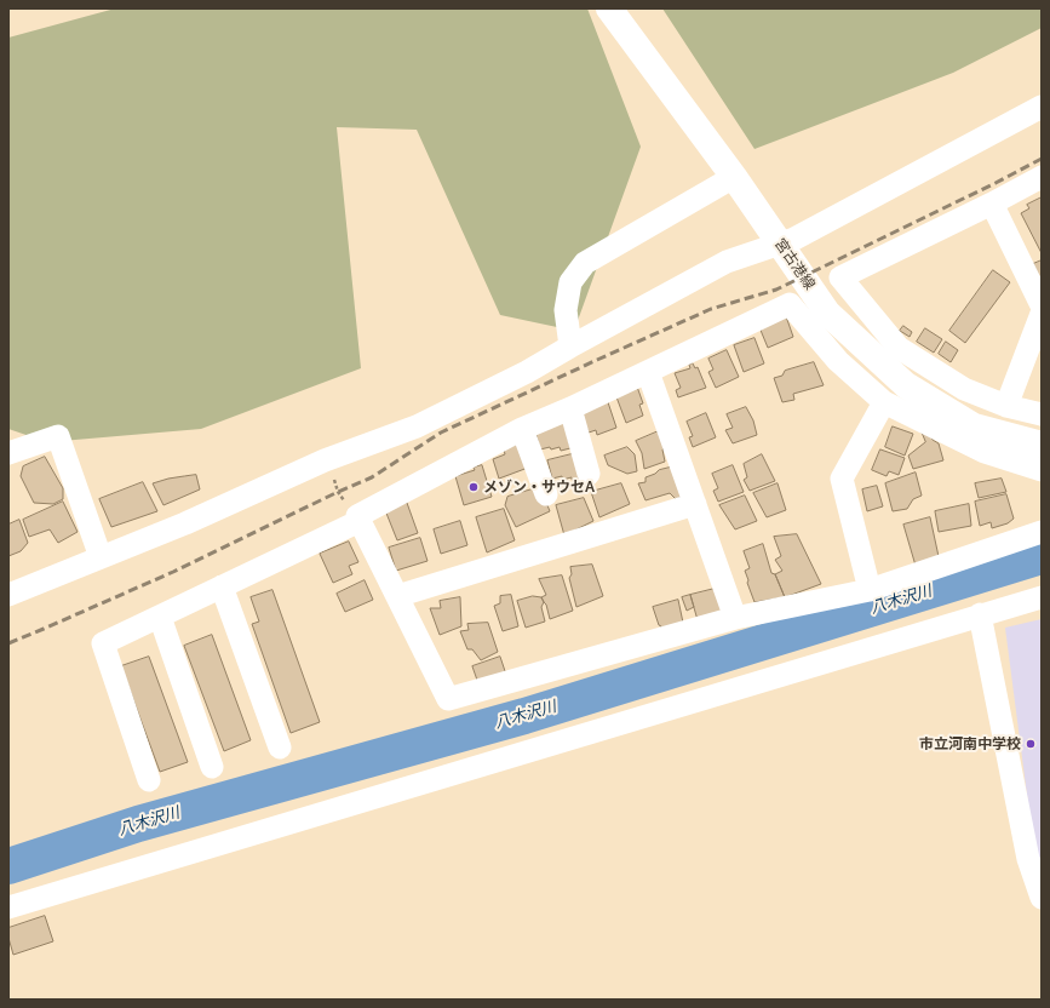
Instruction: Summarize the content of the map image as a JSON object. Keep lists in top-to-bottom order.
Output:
{
  "streets": {
    "main road": ["宮古港線"]
  },
  "water": ["八木沢川"],
  "places": ["メゾン・サウセA", "市立河南中学校"]
}
